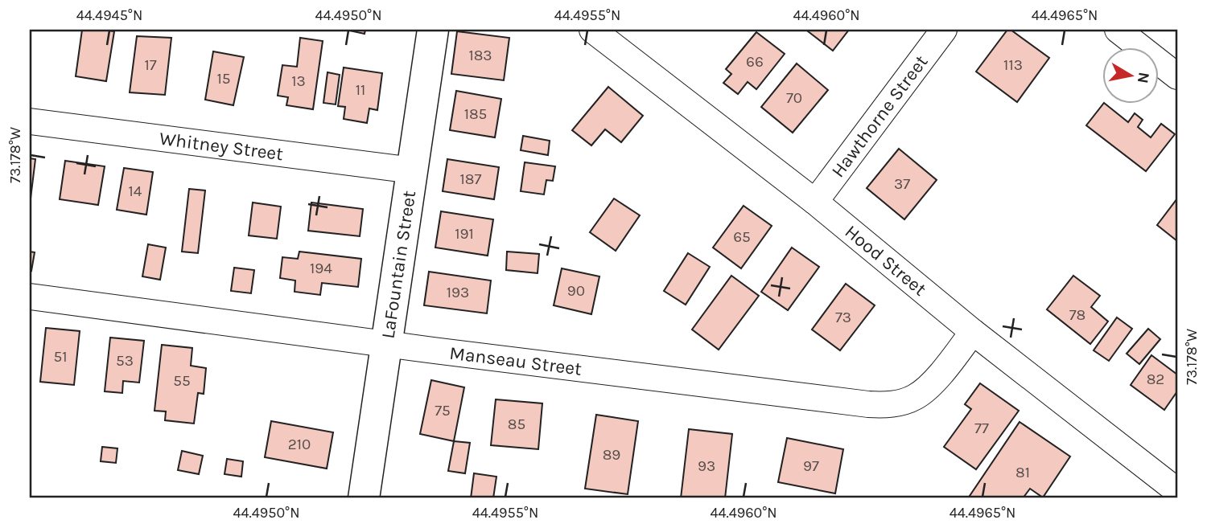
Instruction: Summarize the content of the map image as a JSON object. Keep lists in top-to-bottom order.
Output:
{
  "streets": {
    "street": [
      "Hawthorne Street",
      "Whitney Street",
      "Hood Street",
      "LaFountain Street",
      "Manseau Street"
    ]
  },
  "crossings": [
    ["Hawthorne Street", "Hood Street"],
    ["Whitney Street", "LaFountain Street"],
    ["Hood Street", "Manseau Street"],
    ["LaFountain Street", "Manseau Street"]
  ],
  "house_numbers": [
    "183",
    "66",
    "17",
    "113",
    "15",
    "13",
    "11",
    "70",
    "185",
    "187",
    "37",
    "14",
    "191",
    "65",
    "194",
    "90",
    "193",
    "78",
    "73",
    "51",
    "53",
    "82",
    "55",
    "75",
    "85",
    "77",
    "210",
    "89",
    "93",
    "97",
    "81"
  ],
  "north": "right",
  "coordinates": [
    "44.4945°N",
    "44.4950°N",
    "44.4955°N",
    "44.4960°N",
    "44.4965°N",
    "73.178°W"
  ]
}
